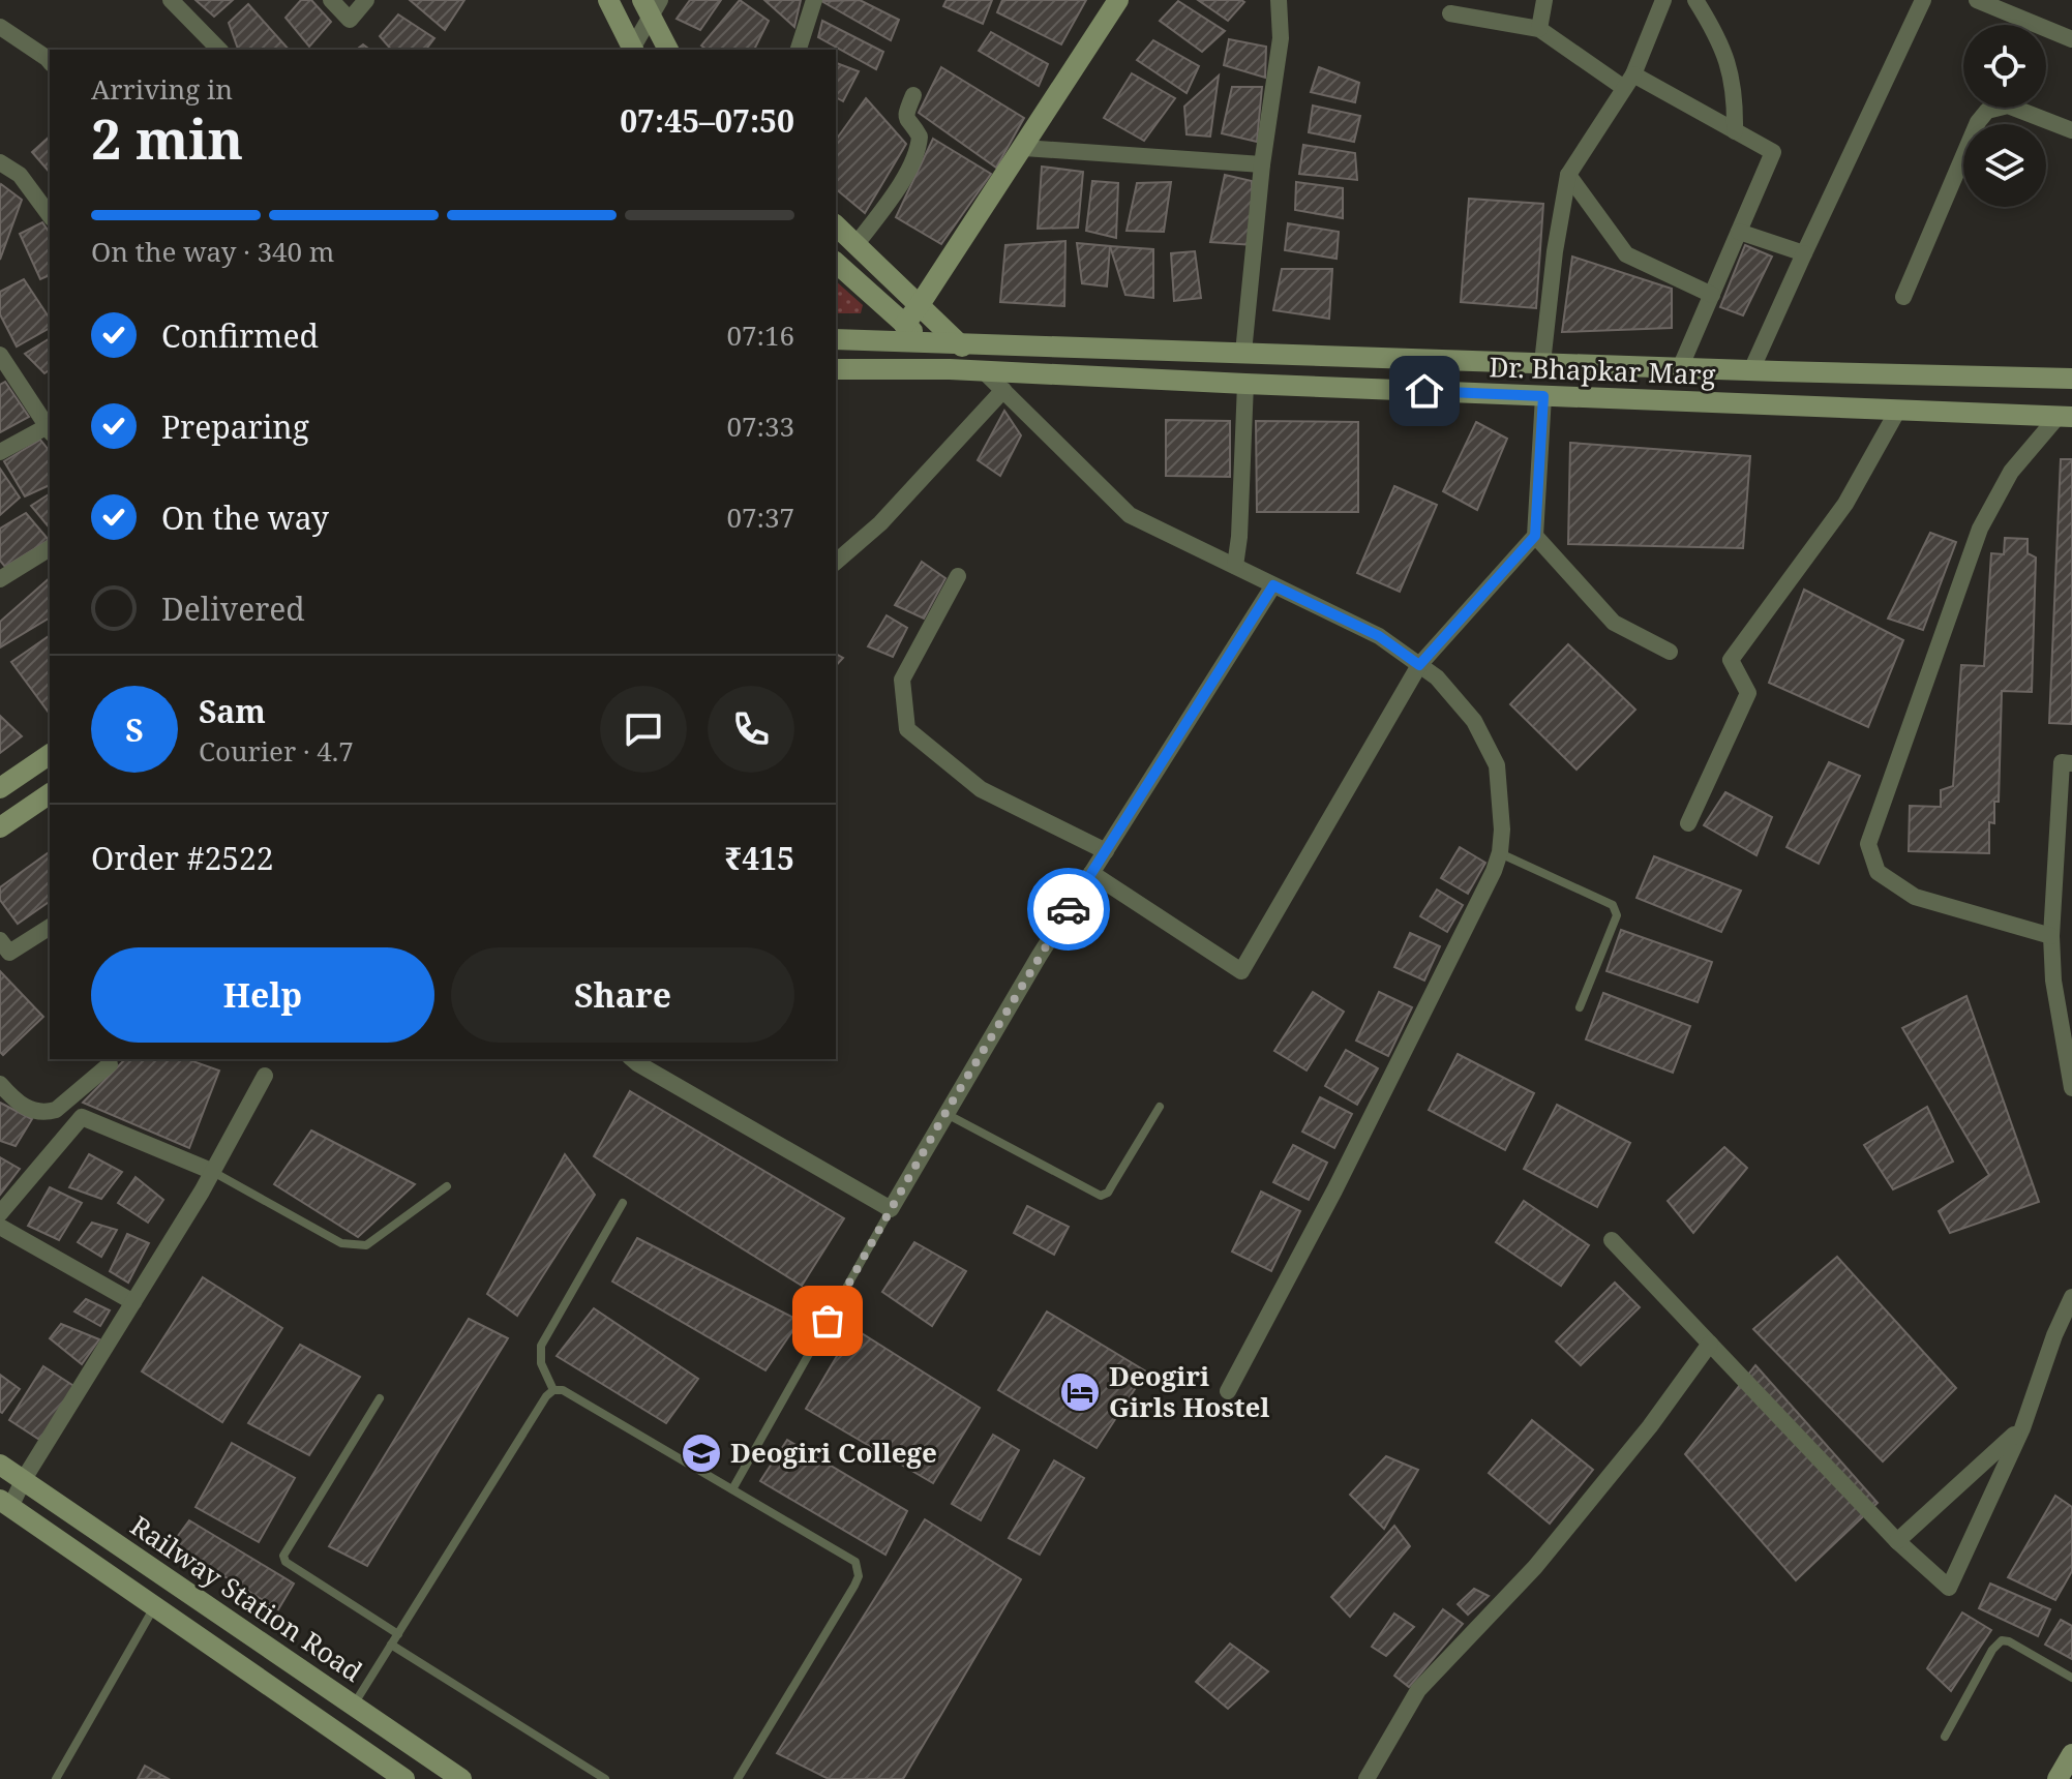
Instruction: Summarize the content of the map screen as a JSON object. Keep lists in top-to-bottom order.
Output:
{
  "streets": {
    "main road": ["Dr. Bhapkar Marg", "Railway Station Road"]
  },
  "places": {
    "hotel": ["Deogiri Girls Hostel"],
    "school or university": ["Deogiri College"]
  },
  "page": {
    "heading": ["2 min", "Arriving in", "07:45–07:50"],
    "panel": [
      "Sam",
      "Courier · 4.7",
      "Order #2522",
      "₹415"
    ],
    "bar": "On the way · 340 m",
    "list": [
      ["Confirmed", "07:16"],
      ["Preparing", "07:33"],
      ["On the way", "07:37"],
      "Delivered"
    ],
    "round": "S",
    "buttons": ["Help", "Share"]
  }
}
